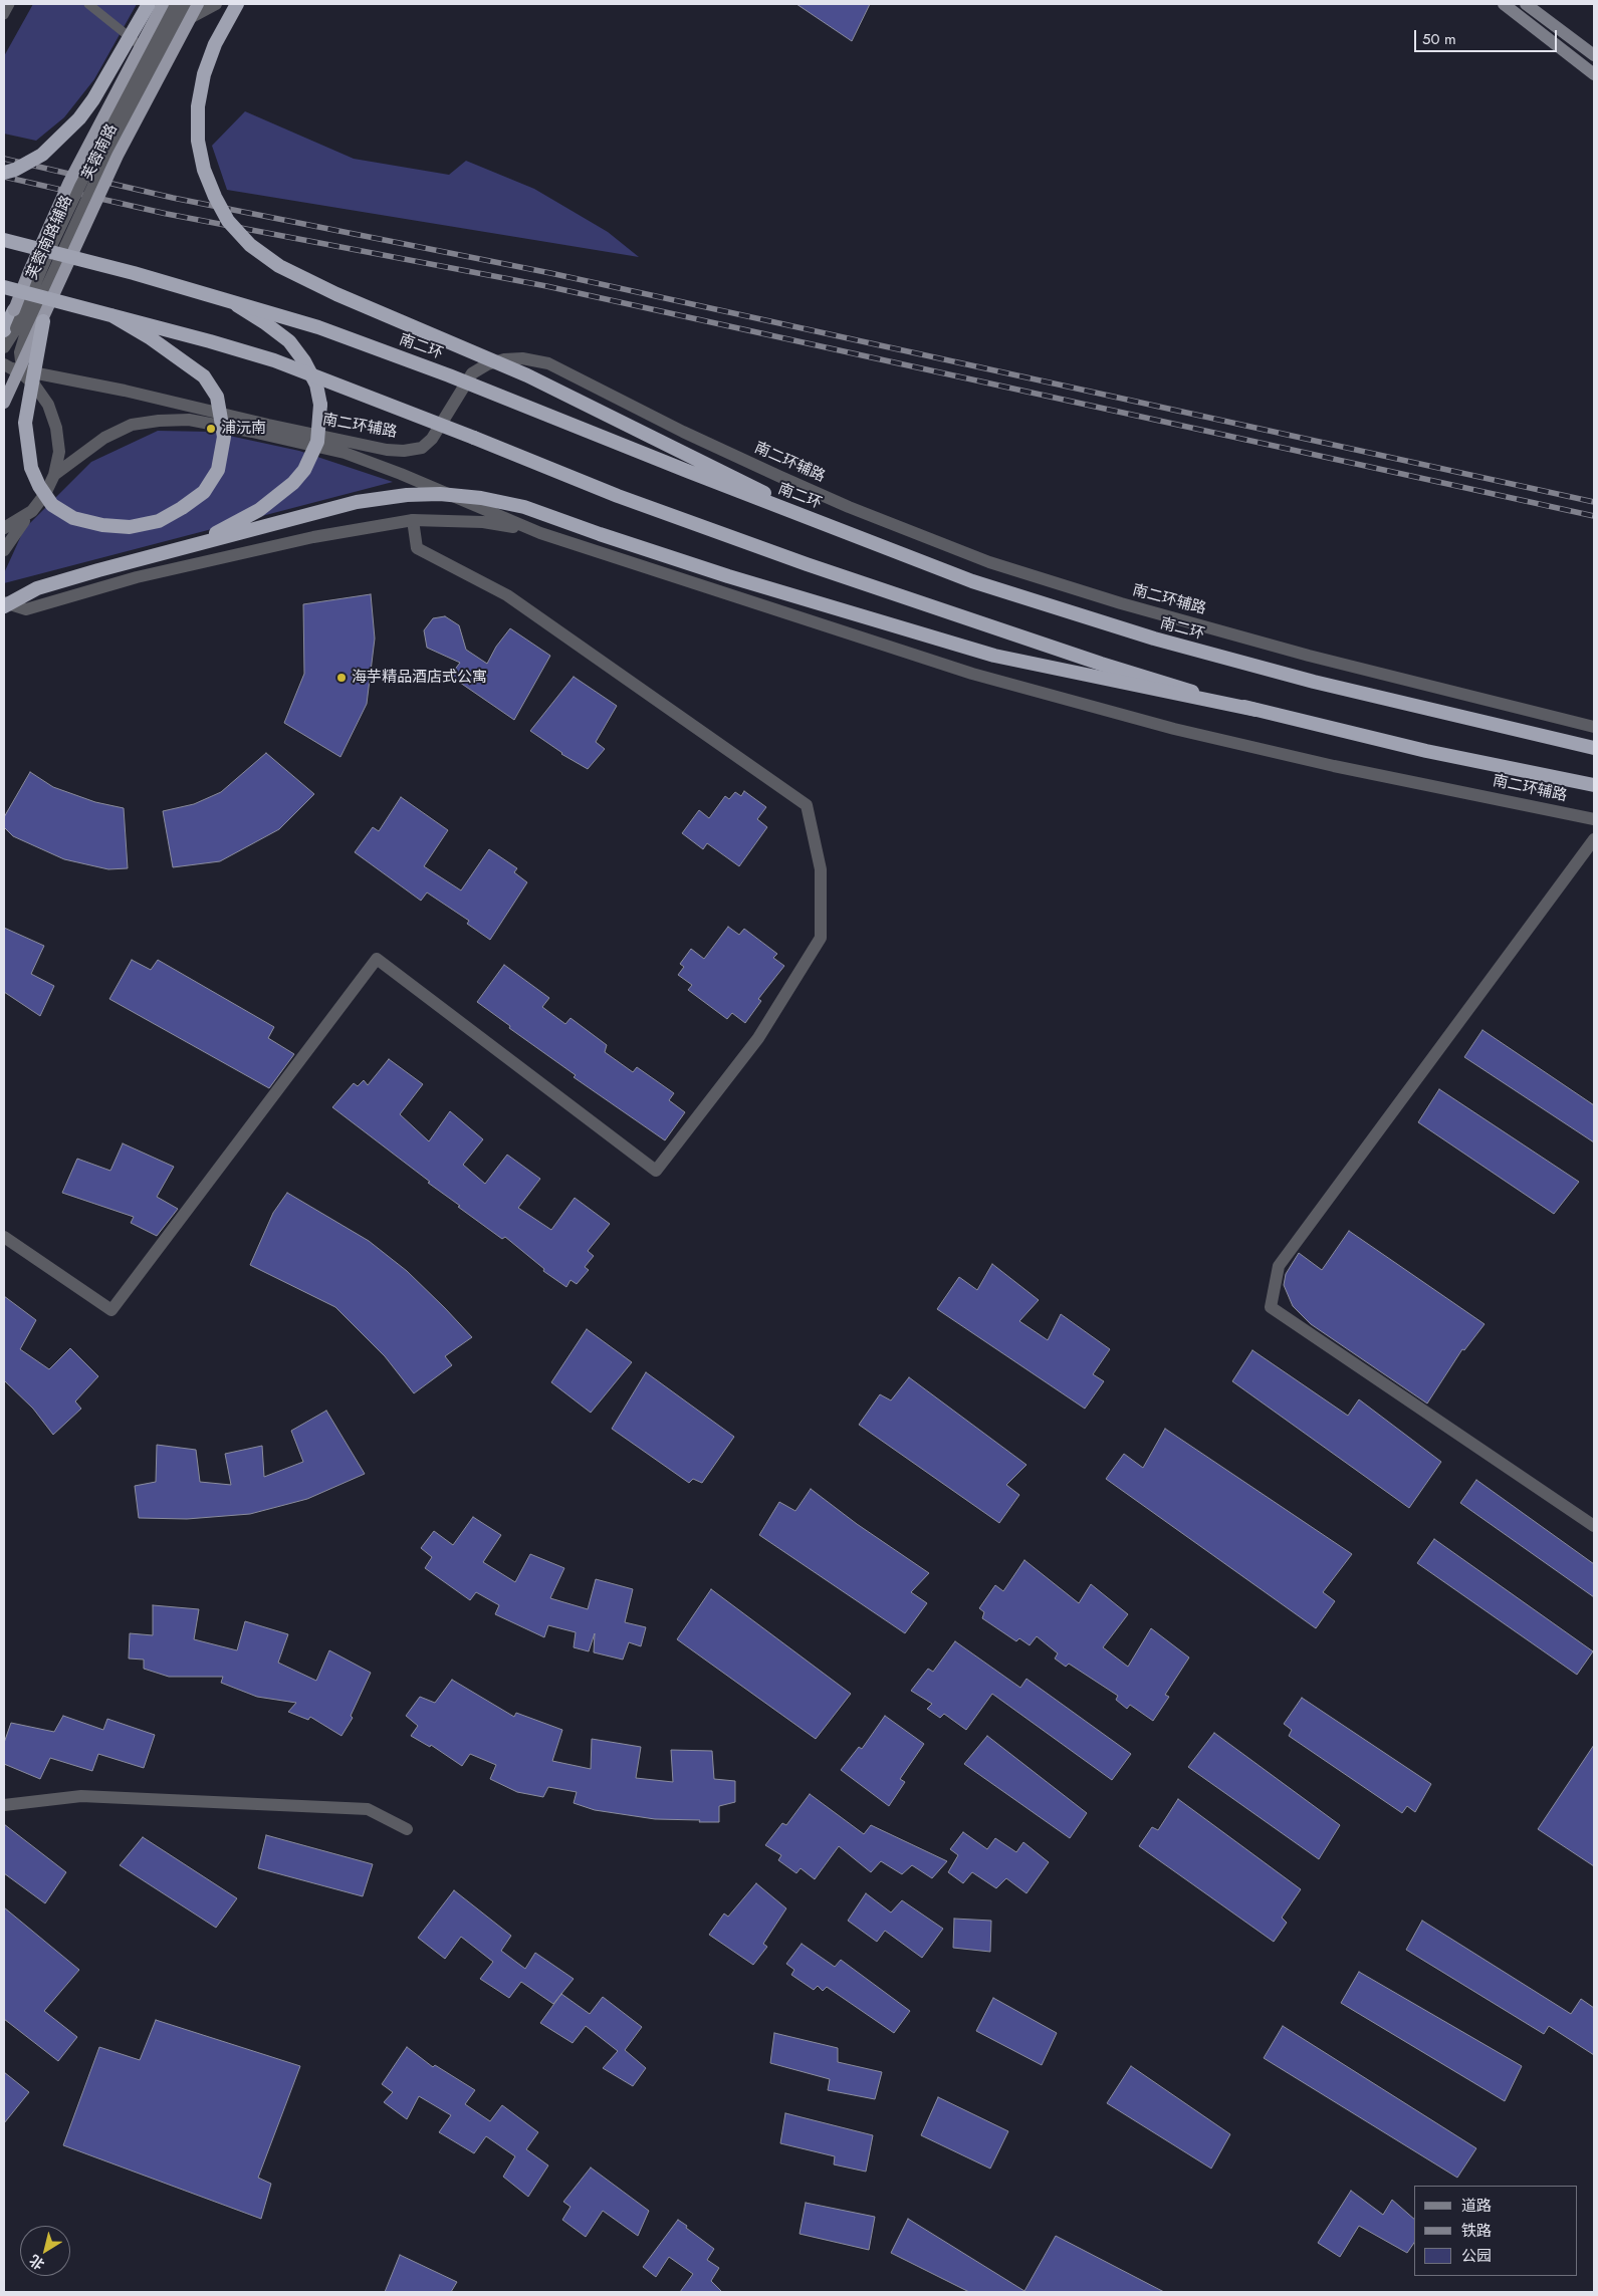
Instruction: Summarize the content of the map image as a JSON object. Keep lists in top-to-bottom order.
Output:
{
  "streets": {
    "highway": ["南二环"],
    "main road": ["芙蓉南路"],
    "street": ["芙蓉南路辅路", "南二环辅路"]
  },
  "crossings": [
    ["芙蓉南路辅路", "南二环辅路"]
  ],
  "places": ["浦沅南", "海芋精品酒店式公寓"],
  "legend": ["道路", "铁路", "公园"],
  "scale_bar": "50 m",
  "north": "bottom left"
}
